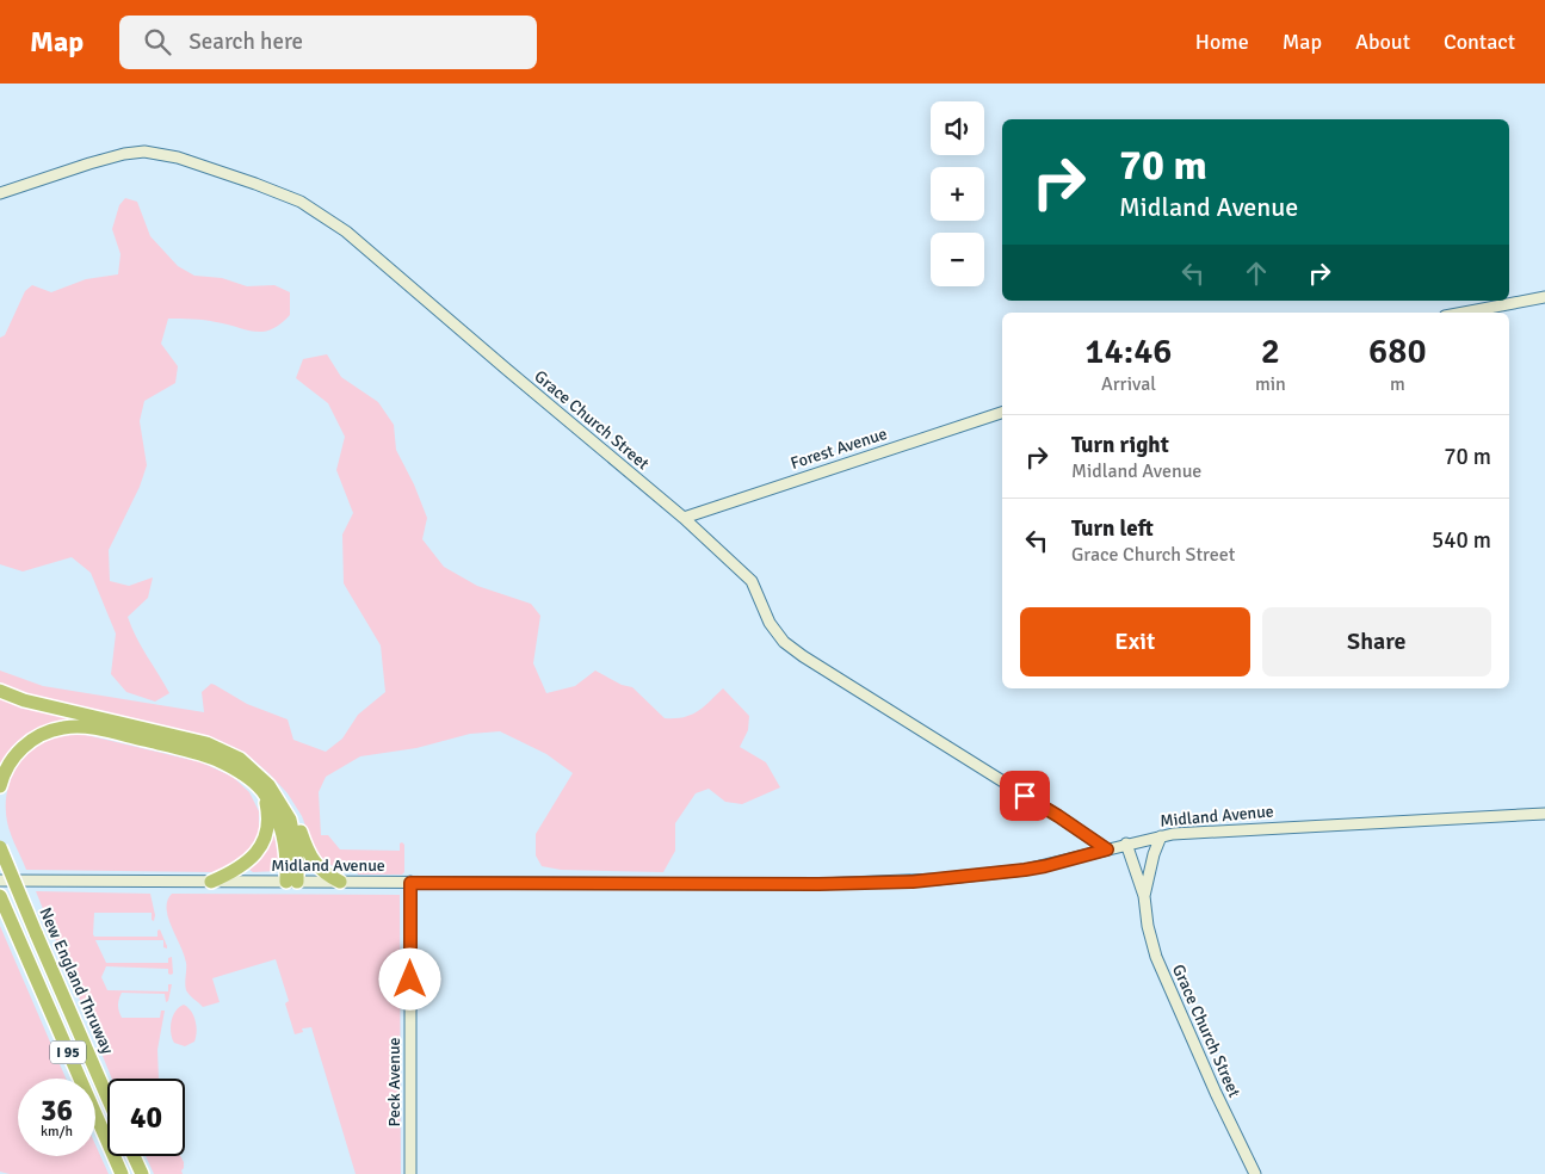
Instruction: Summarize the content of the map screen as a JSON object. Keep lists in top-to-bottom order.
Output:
{
  "streets": {
    "highway": ["New England Thruway", "I 95"],
    "street": [
      "Grace Church Street",
      "Forest Avenue",
      "Midland Avenue",
      "Peck Avenue"
    ]
  },
  "crossings": [
    ["Grace Church Street", "Forest Avenue"],
    ["Grace Church Street", "Midland Avenue"],
    ["Midland Avenue", "Peck Avenue"]
  ],
  "page": {
    "header": "Map",
    "search": "Search here",
    "nav": [
      "Home",
      "Map",
      "About",
      "Contact"
    ],
    "map_buttons": ["+", "−"],
    "turn": ["70 m", "Midland Avenue"],
    "eta": [
      "14:46",
      "Arrival",
      "2",
      "min",
      "680",
      "m"
    ],
    "list": [
      {
        "name": "Turn right",
        "note": "Midland Avenue",
        "value": "70 m"
      },
      {
        "name": "Turn left",
        "note": "Grace Church Street",
        "value": "540 m"
      }
    ],
    "buttons": ["Exit", "Share"],
    "speed": "36 km/h",
    "limit": "40"
  }
}
